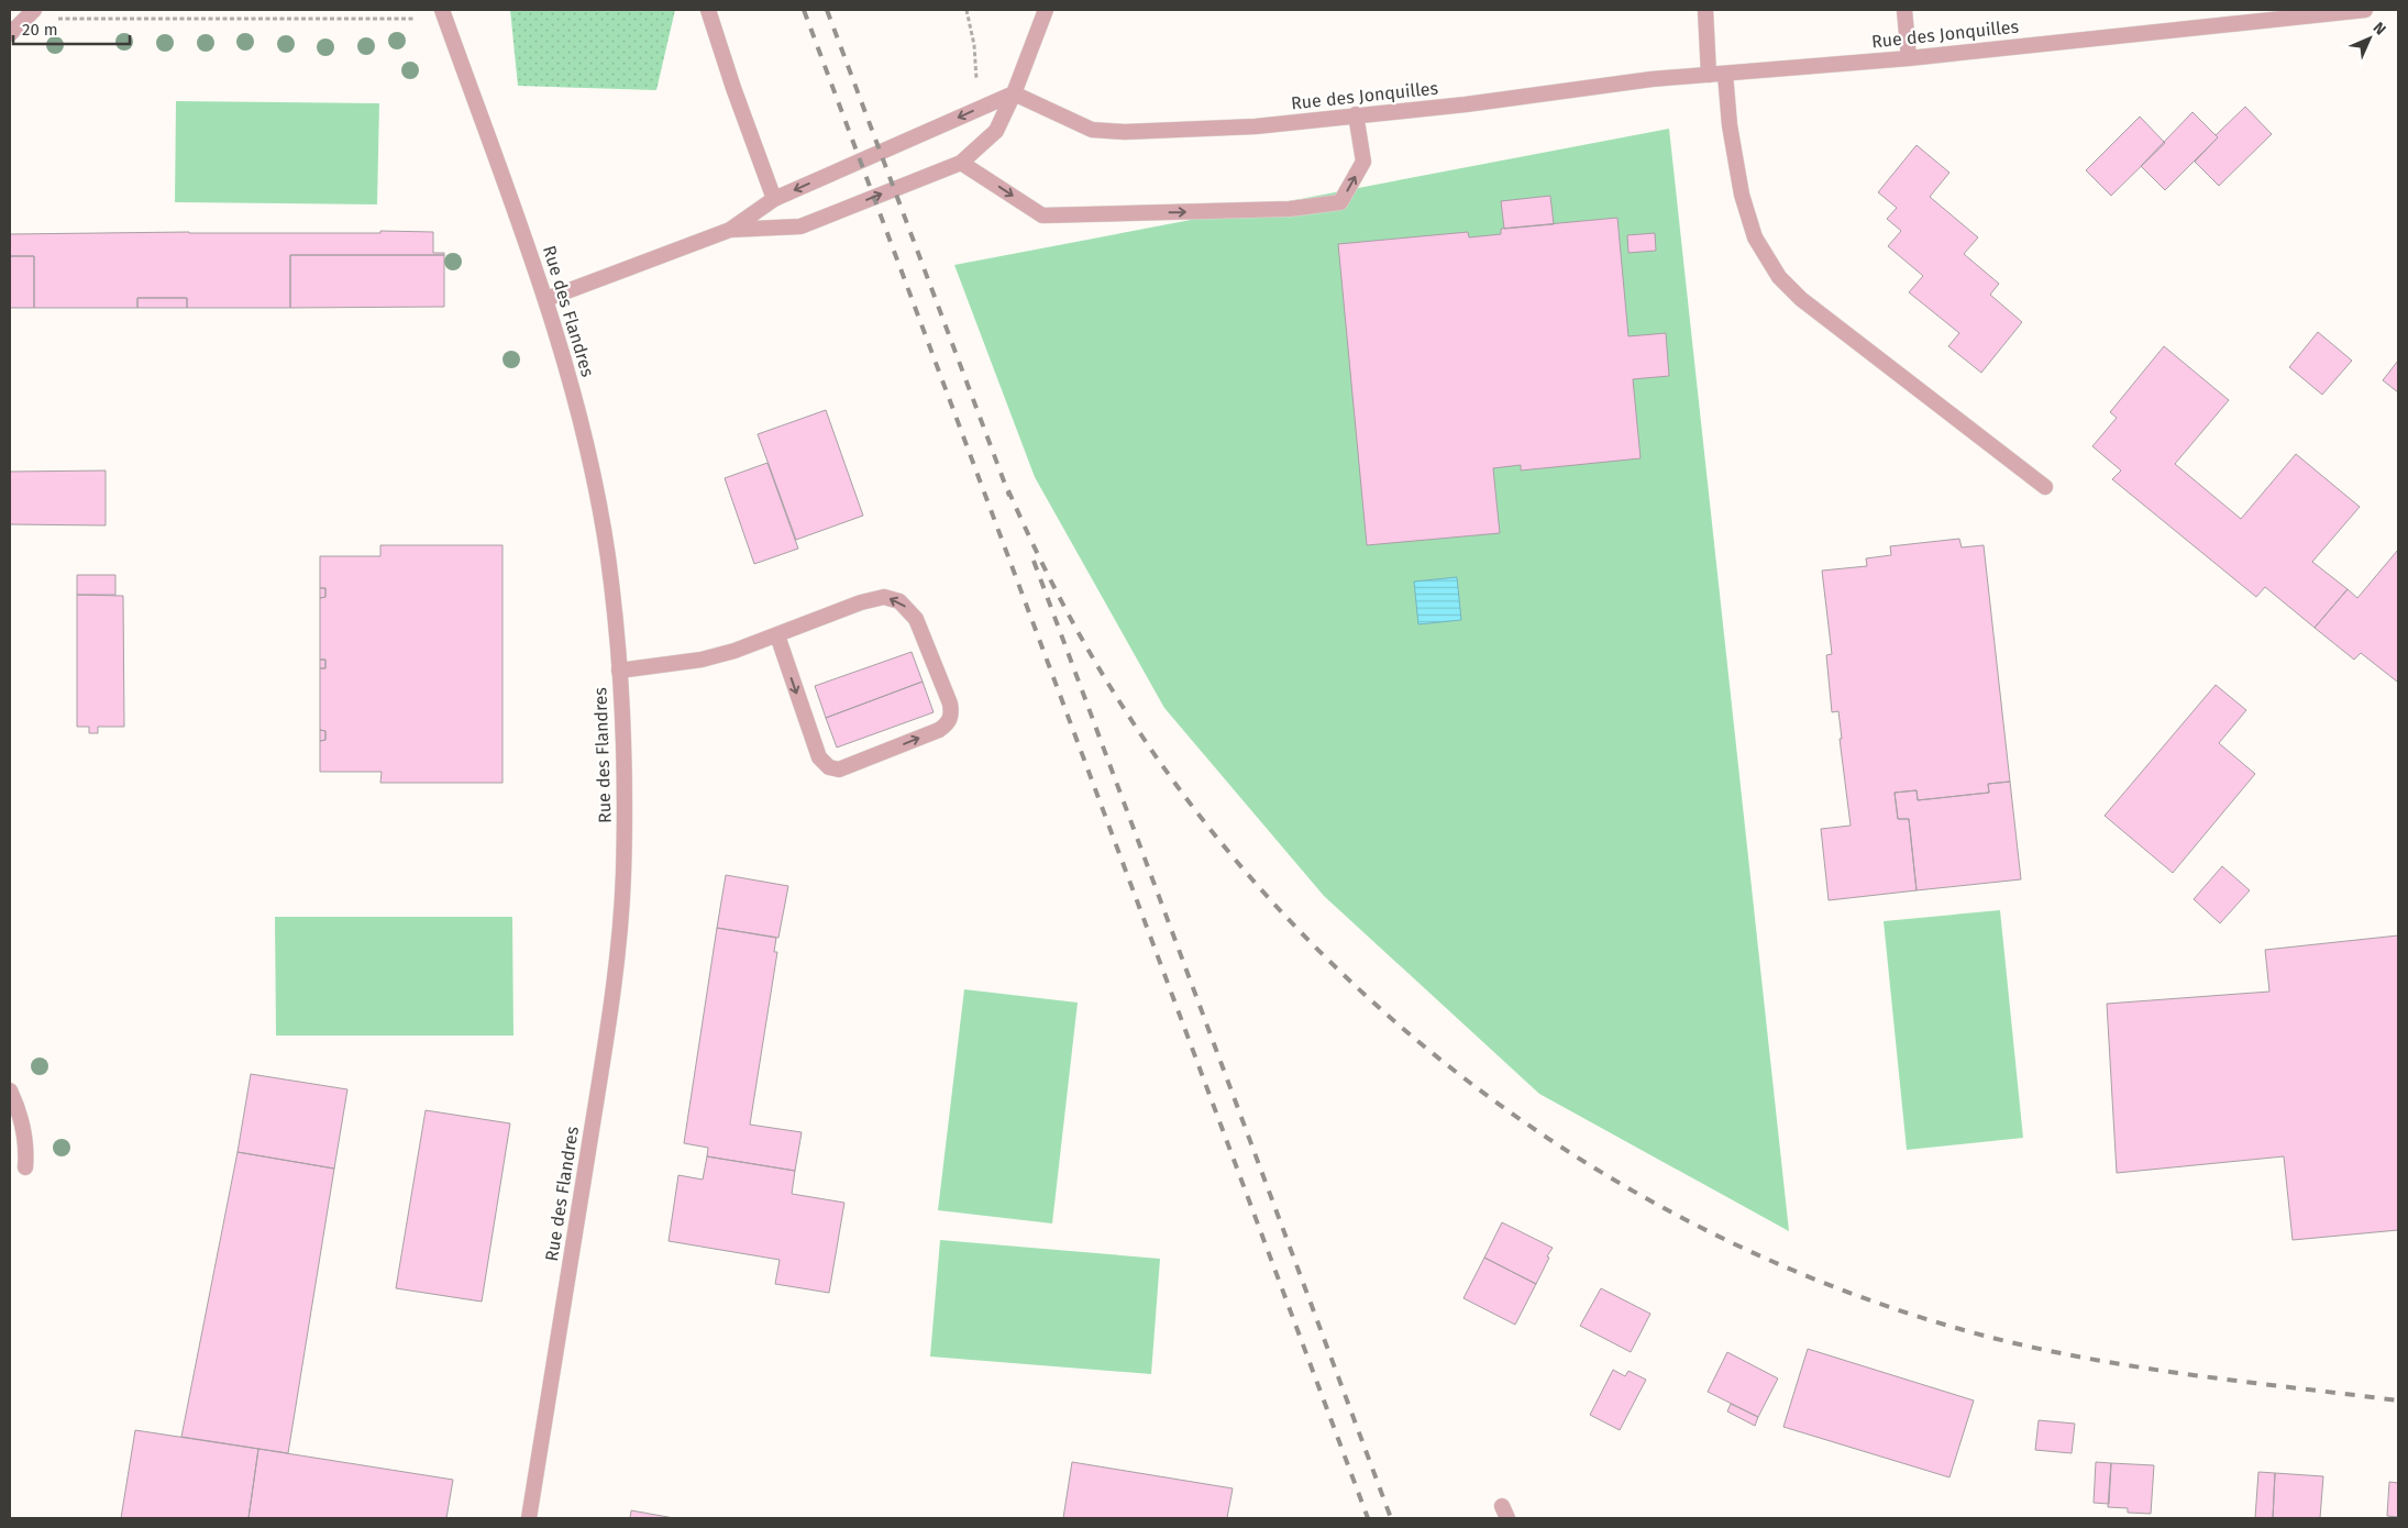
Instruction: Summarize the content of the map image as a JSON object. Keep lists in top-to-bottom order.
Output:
{
  "streets": {
    "street": ["Rue des Jonquilles", "Rue des Flandres"]
  },
  "scale_bar": "20 m",
  "north": "top right"
}
